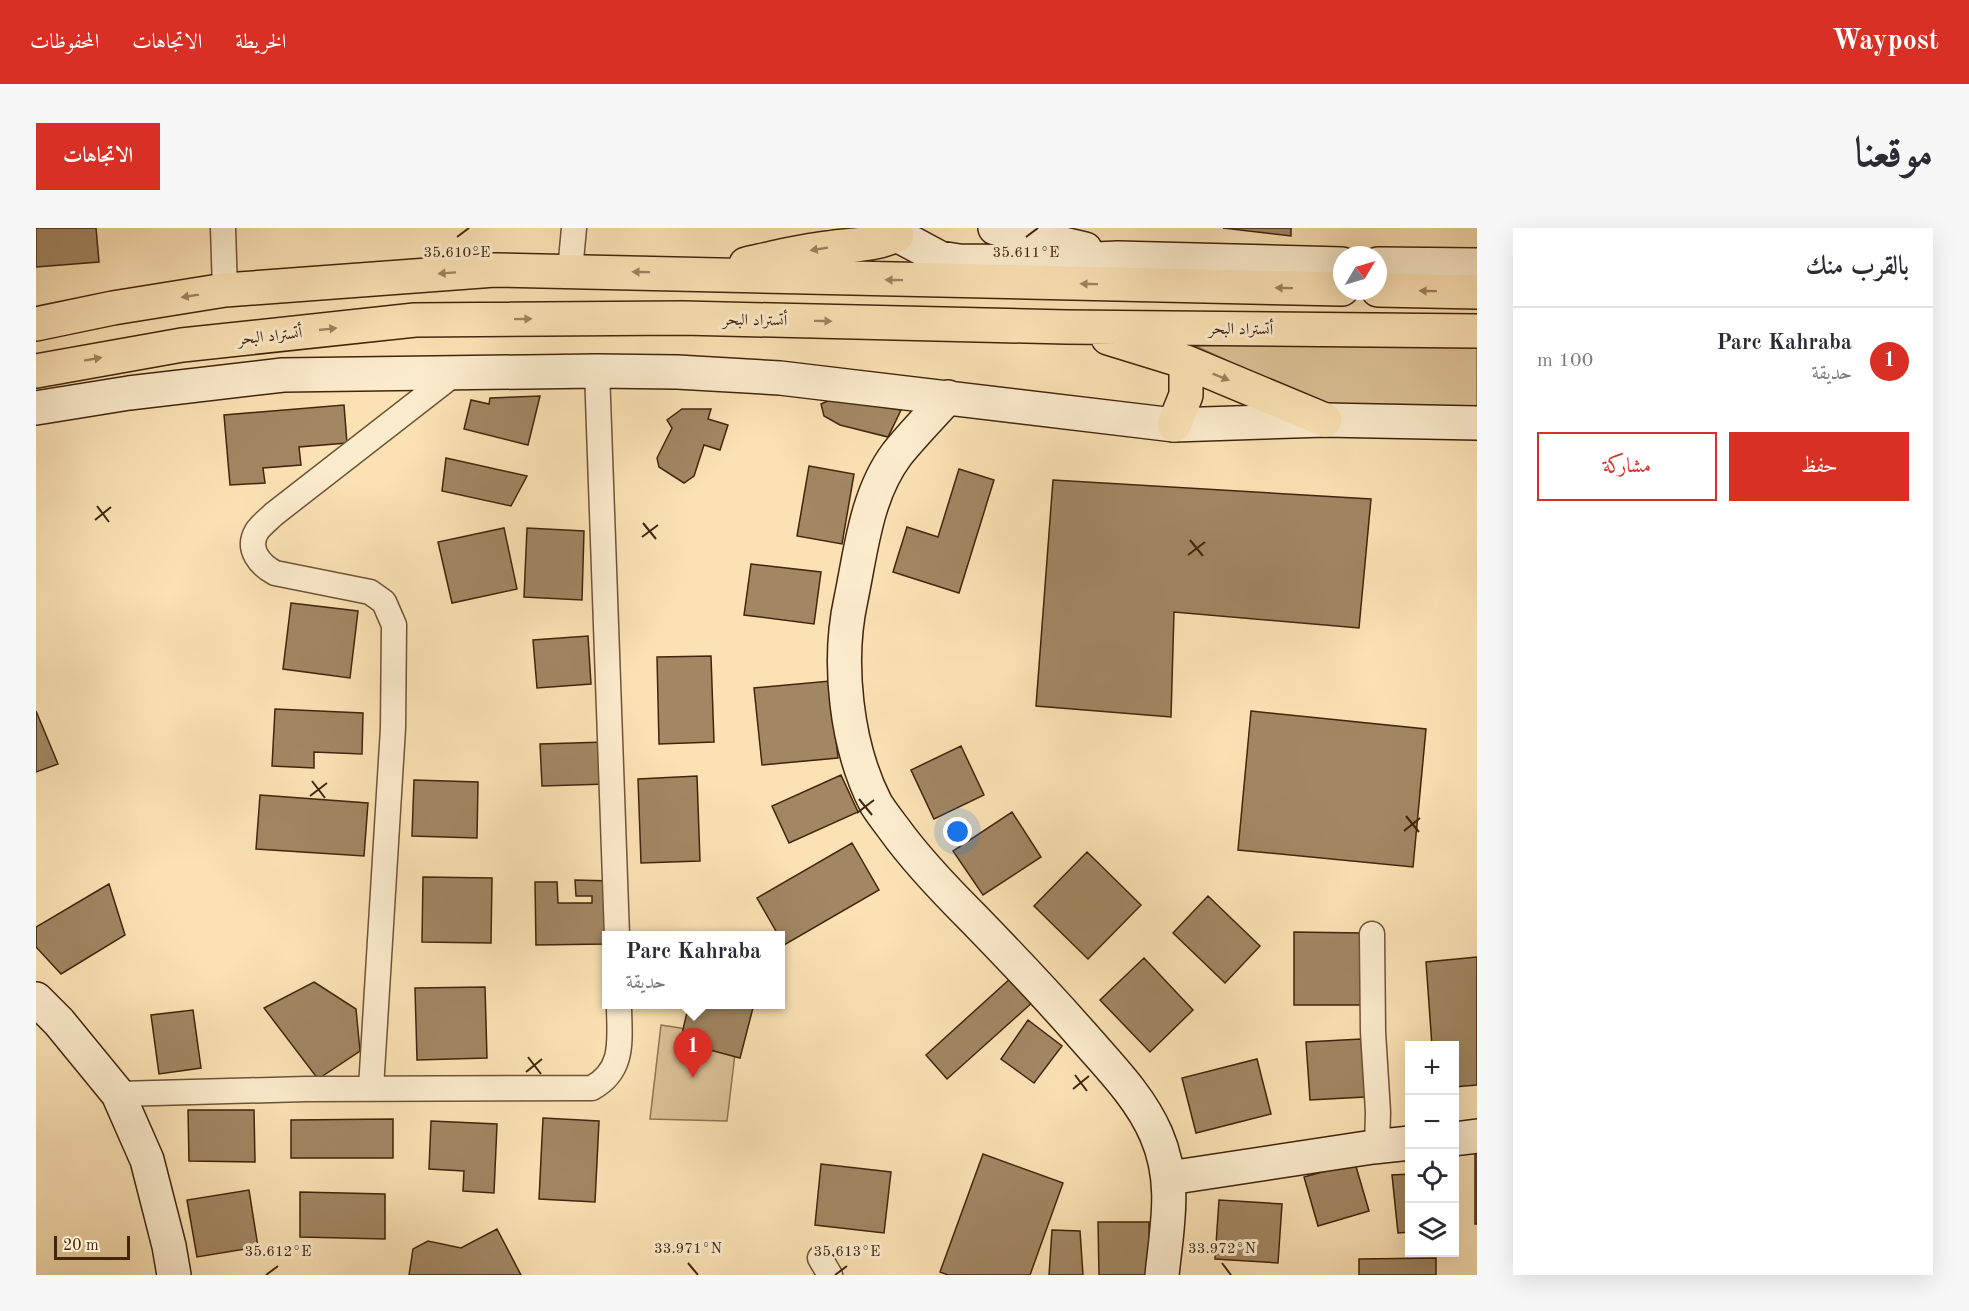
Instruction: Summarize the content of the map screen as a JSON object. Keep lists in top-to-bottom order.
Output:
{
  "streets": {
    "highway": ["أتستراد البحر"]
  },
  "scale_bar": "20 m",
  "north": "top right",
  "page": {
    "header": "Waypost",
    "nav": ["الخريطة", "الاتجاهات", "المحفوظات"],
    "title": "موقعنا",
    "buttons": [
      "الاتجاهات",
      ["حفظ", "مشاركة"]
    ],
    "heading": "بالقرب منك",
    "list": [
      {
        "mark": "1",
        "name": "Parc Kahraba",
        "note": "حديقة",
        "value": "100 m"
      }
    ],
    "popup": ["Parc Kahraba", "حديقة"],
    "pins": "1",
    "map_buttons": ["+", "−"],
    "scale": "20 m"
  },
  "coordinates": [
    "35.610°E",
    "35.611°E",
    "33.971°N",
    "33.972°N",
    "35.612°E",
    "35.613°E"
  ]
}
